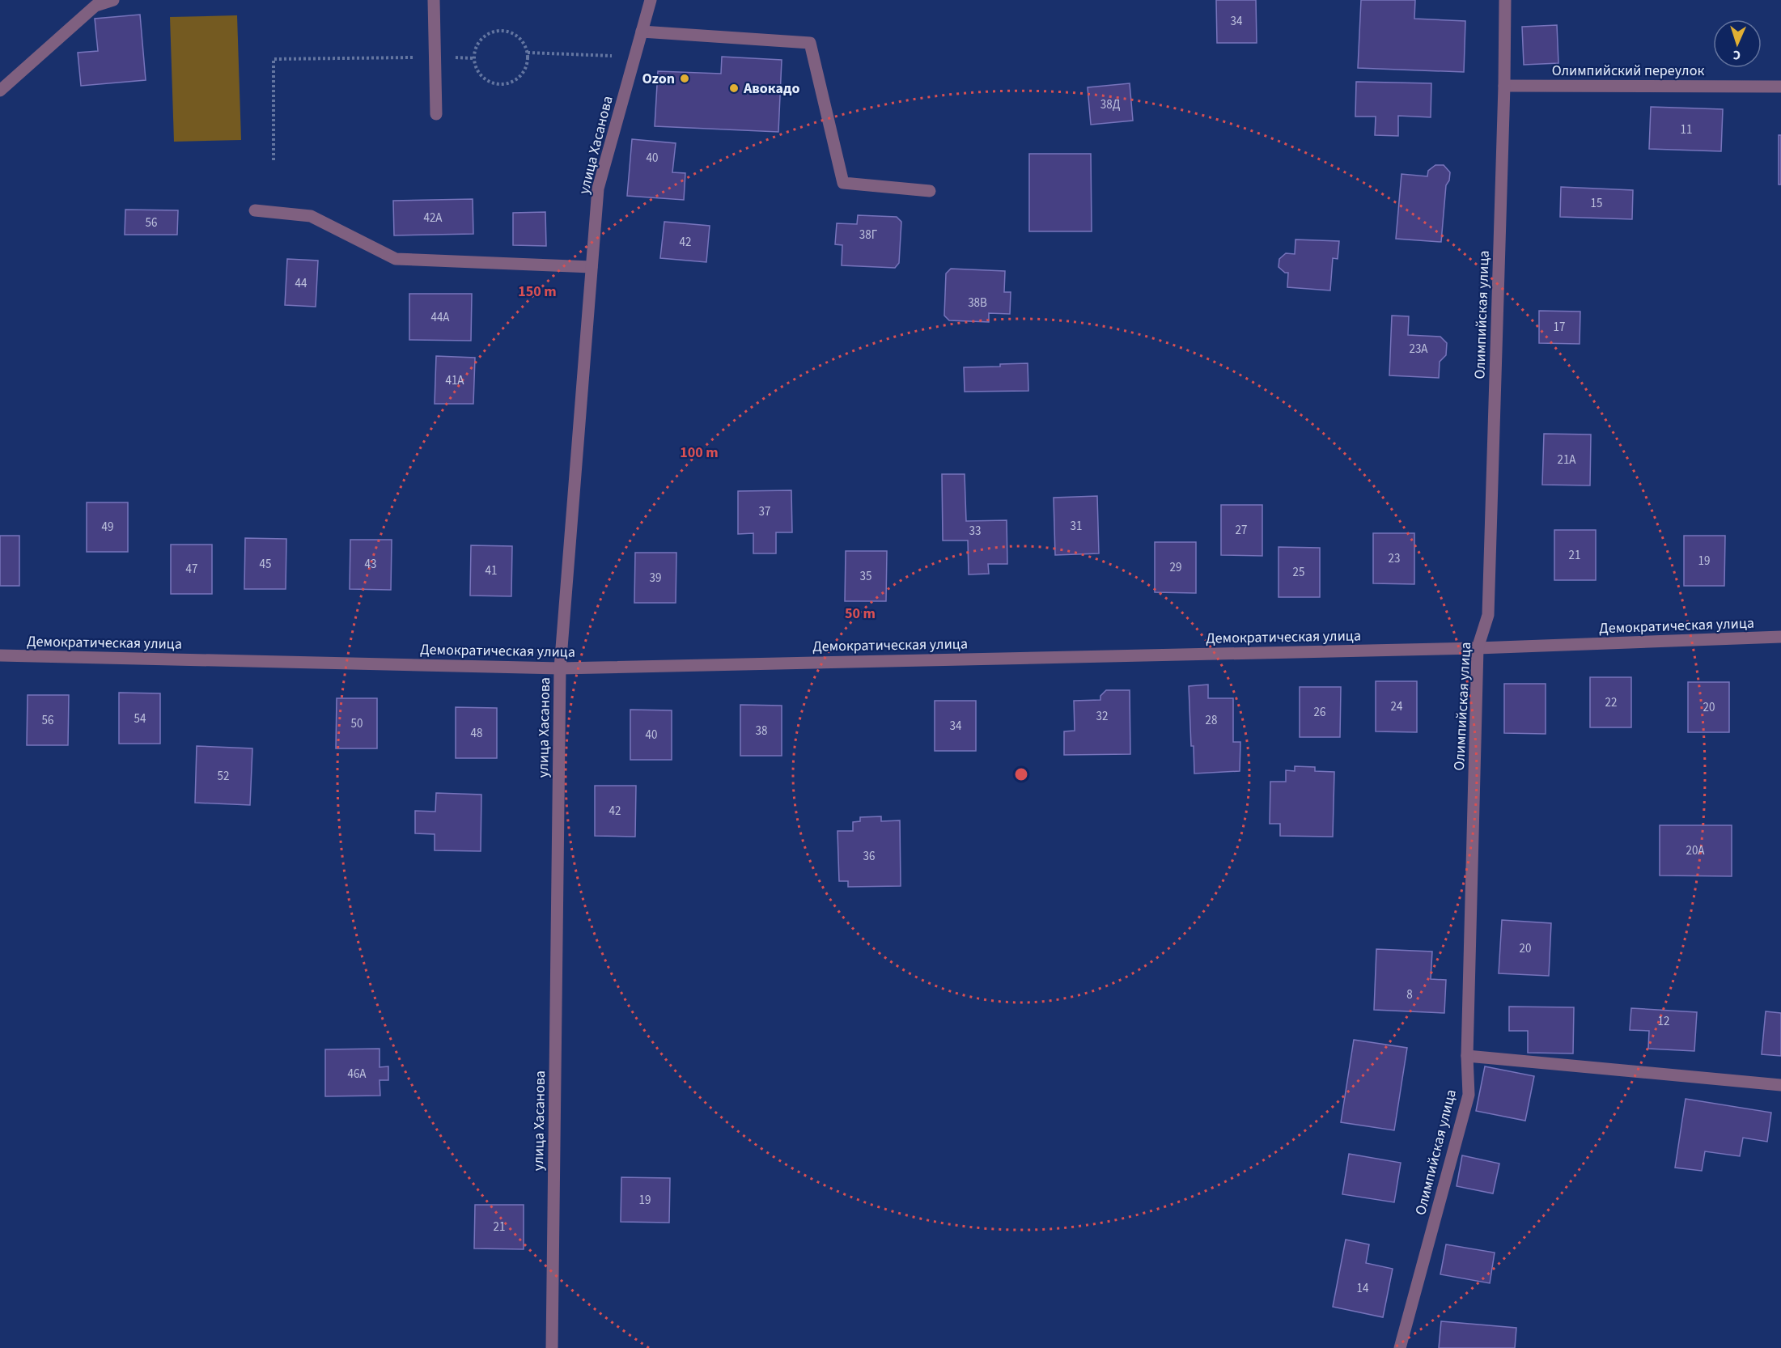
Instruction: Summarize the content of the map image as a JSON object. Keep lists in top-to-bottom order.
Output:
{
  "streets": {
    "street": [
      "Олимпийский переулок",
      "улица Хасанова",
      "Олимпийская улица",
      "Демократическая улица"
    ]
  },
  "crossings": [
    ["Олимпийский переулок", "Олимпийская улица"],
    ["улица Хасанова", "Демократическая улица"],
    ["Олимпийская улица", "Демократическая улица"]
  ],
  "places": ["Ozon", "Авокадо"],
  "house_numbers": [
    "34",
    "38Д",
    "11",
    "40",
    "15",
    "42А",
    "56",
    "38Г",
    "42",
    "44",
    "38В",
    "44А",
    "17",
    "23А",
    "41А",
    "21А",
    "37",
    "31",
    "49",
    "27",
    "33",
    "21",
    "23",
    "19",
    "45",
    "43",
    "29",
    "47",
    "41",
    "25",
    "35",
    "39",
    "22",
    "24",
    "20",
    "26",
    "32",
    "54",
    "56",
    "28",
    "50",
    "34",
    "38",
    "48",
    "40",
    "52",
    "42",
    "20А",
    "36",
    "20",
    "8",
    "12",
    "46А",
    "19",
    "21",
    "14"
  ],
  "north": "bottom",
  "rings": ["150 m", "100 m", "50 m"]
}
